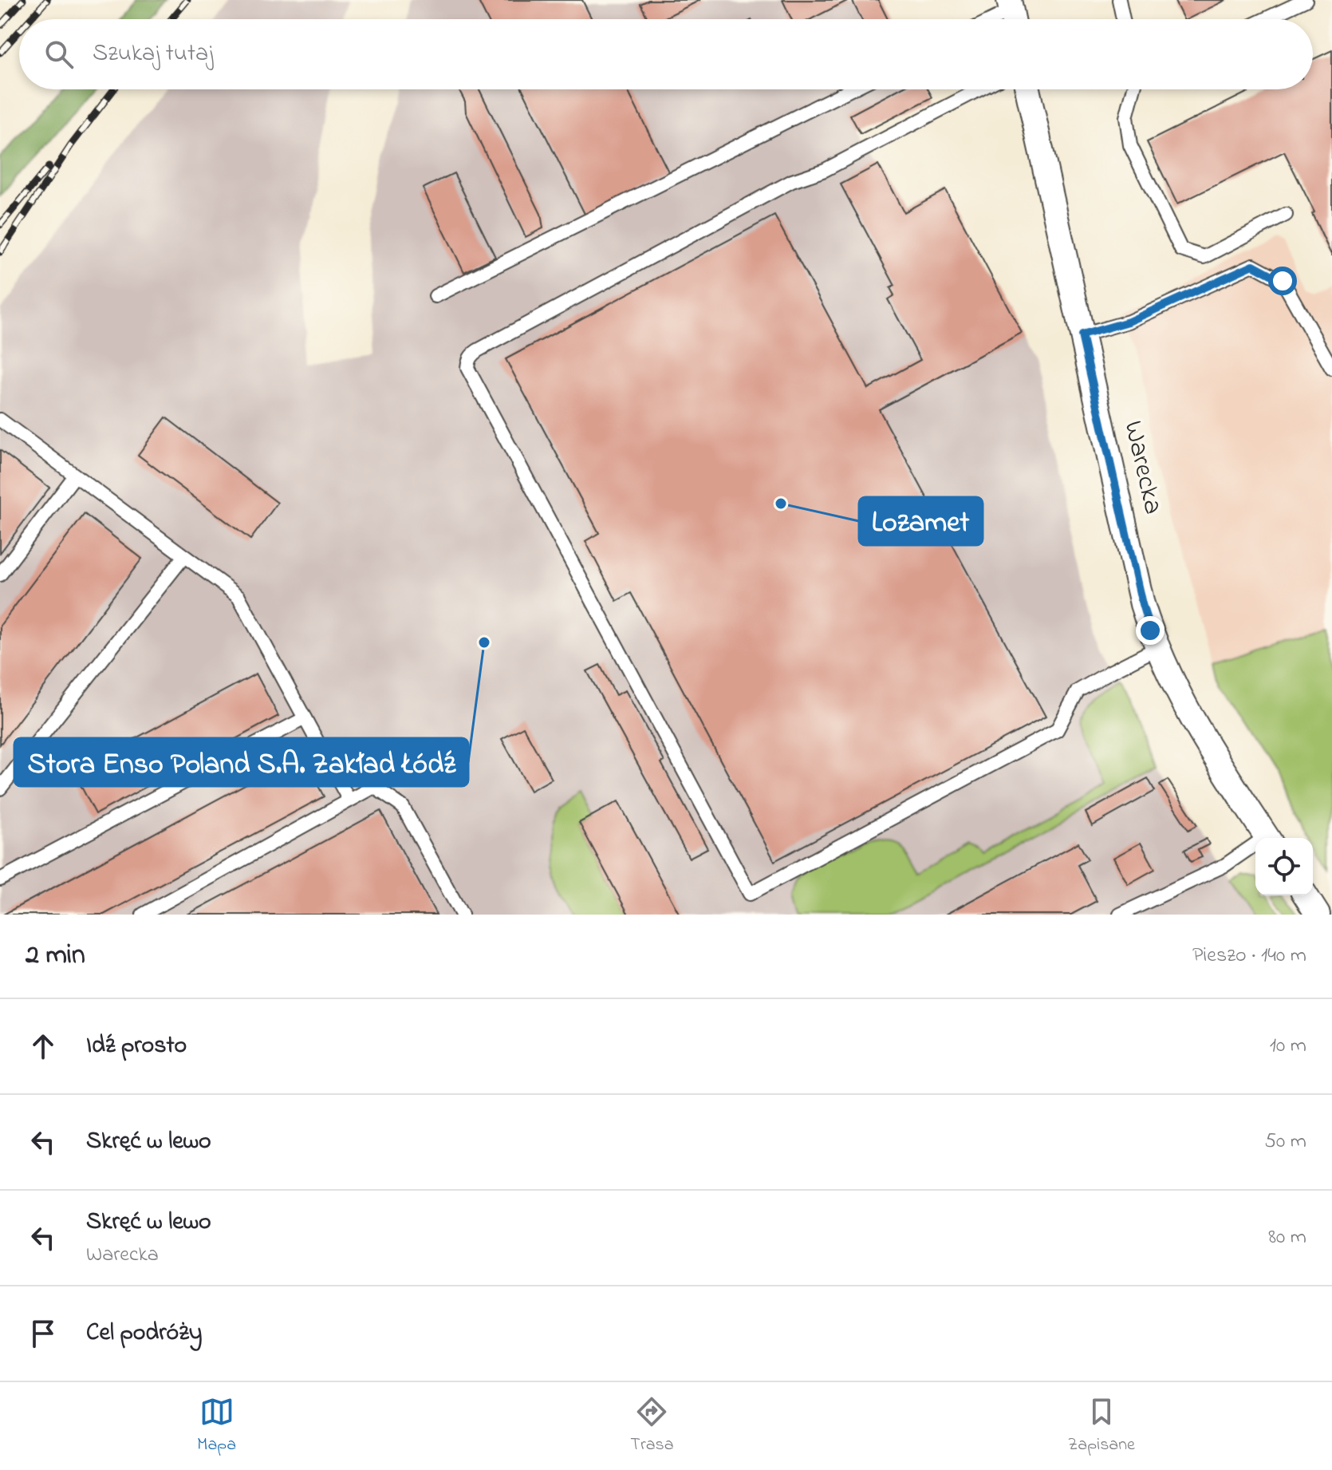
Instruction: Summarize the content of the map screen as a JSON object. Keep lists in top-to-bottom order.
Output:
{
  "streets": {
    "street": ["Warecka"]
  },
  "places": ["Lozamet", "Stora Enso Poland S.A. Zakład Łódź"],
  "page": {
    "search": "Szukaj tutaj",
    "heading": ["2 min", "Pieszo · 140 m"],
    "list": [
      ["Idź prosto", "10 m"],
      ["Skręć w lewo", "50 m"],
      ["Skręć w lewo", "Warecka", "80 m"],
      "Cel podróży"
    ],
    "nav": ["Mapa", "Trasa", "Zapisane"]
  }
}
